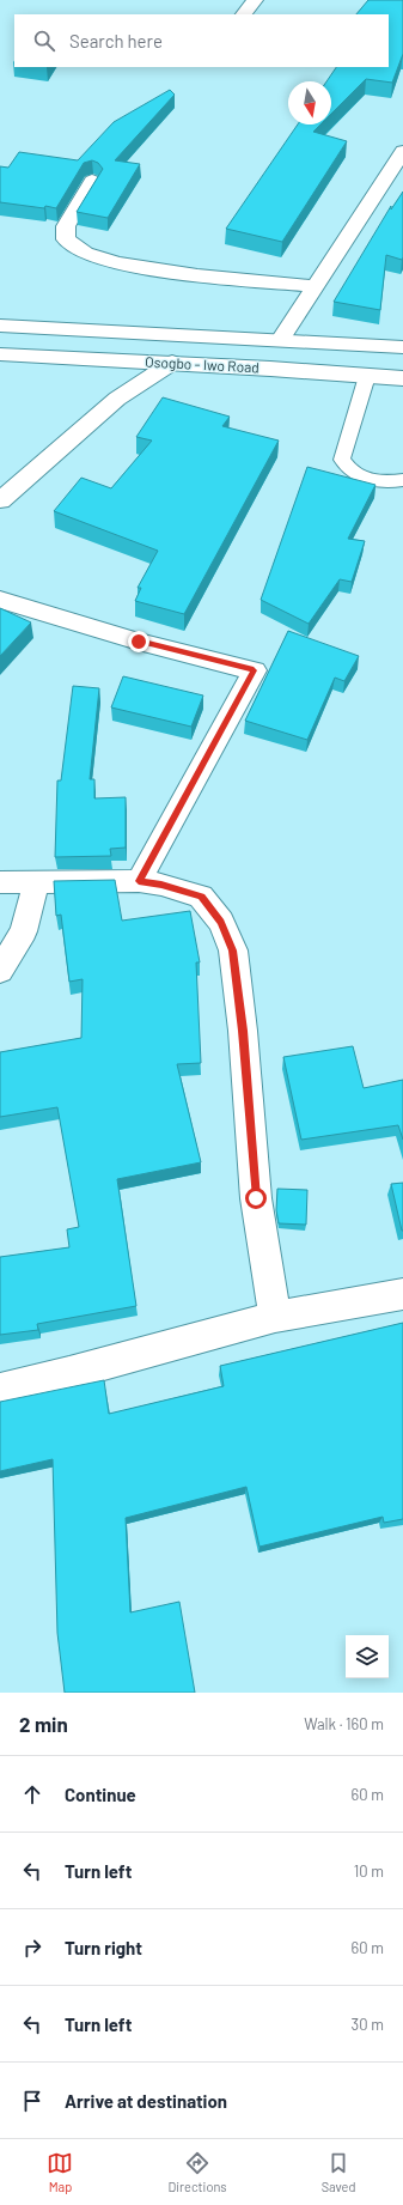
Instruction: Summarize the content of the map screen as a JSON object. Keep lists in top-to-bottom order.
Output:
{
  "streets": {
    "street": ["Osogbo - Iwo Road"]
  },
  "north": "bottom",
  "page": {
    "search": "Search here",
    "heading": ["2 min", "Walk · 160 m"],
    "list": [
      ["Continue", "60 m"],
      ["Turn left", "10 m"],
      ["Turn right", "60 m"],
      ["Turn left", "30 m"],
      "Arrive at destination"
    ],
    "nav": ["Map", "Directions", "Saved"]
  }
}
